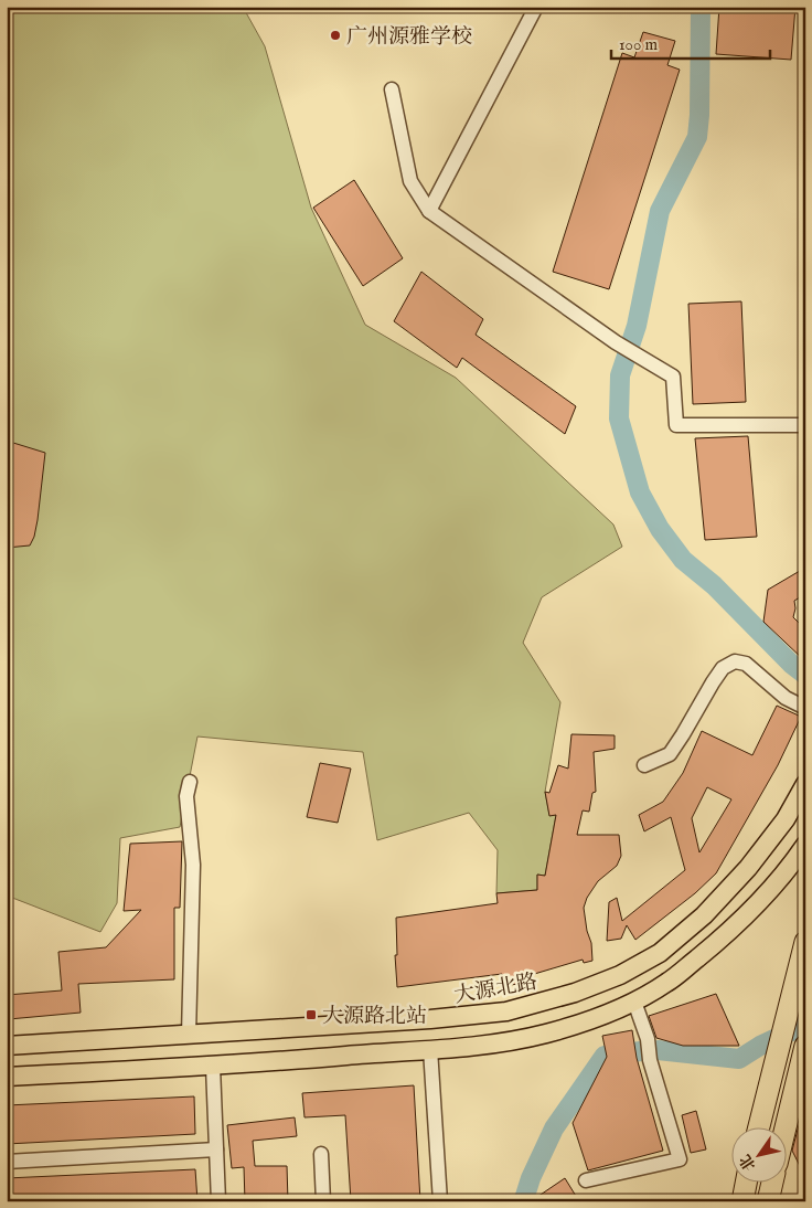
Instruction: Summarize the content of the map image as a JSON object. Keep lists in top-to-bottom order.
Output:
{
  "streets": {
    "main road": ["大源北路"]
  },
  "places": {
    "other": ["广州源雅学校"],
    "transit": ["大源路北站"]
  },
  "scale_bar": "100 m",
  "north": "bottom left"
}
